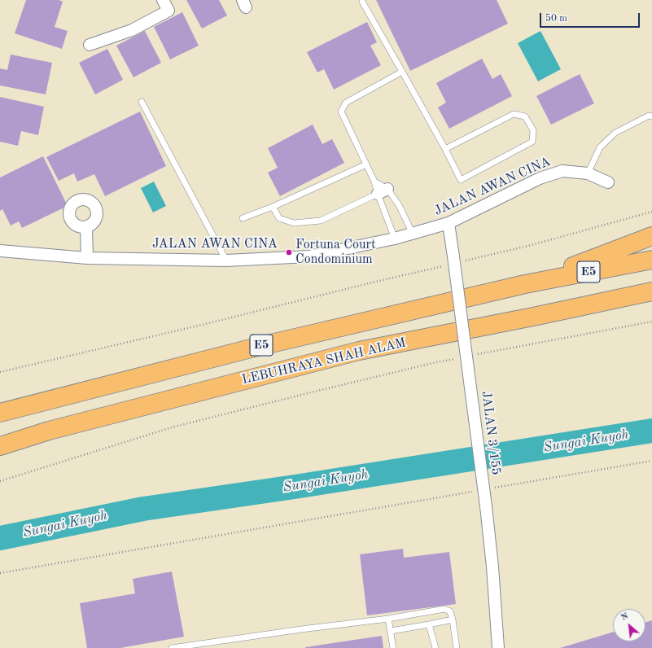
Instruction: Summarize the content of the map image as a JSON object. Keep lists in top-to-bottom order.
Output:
{
  "streets": {
    "highway": ["E5", "LEBUHRAYA SHAH ALAM"],
    "street": ["JALAN AWAN CINA", "JALAN 3/155"]
  },
  "crossings": [
    ["JALAN AWAN CINA", "JALAN 3/155"]
  ],
  "water": ["Sungai Kuyoh"],
  "places": ["Fortuna Court Condominium"],
  "scale_bar": "50 m",
  "north": "top left"
}
